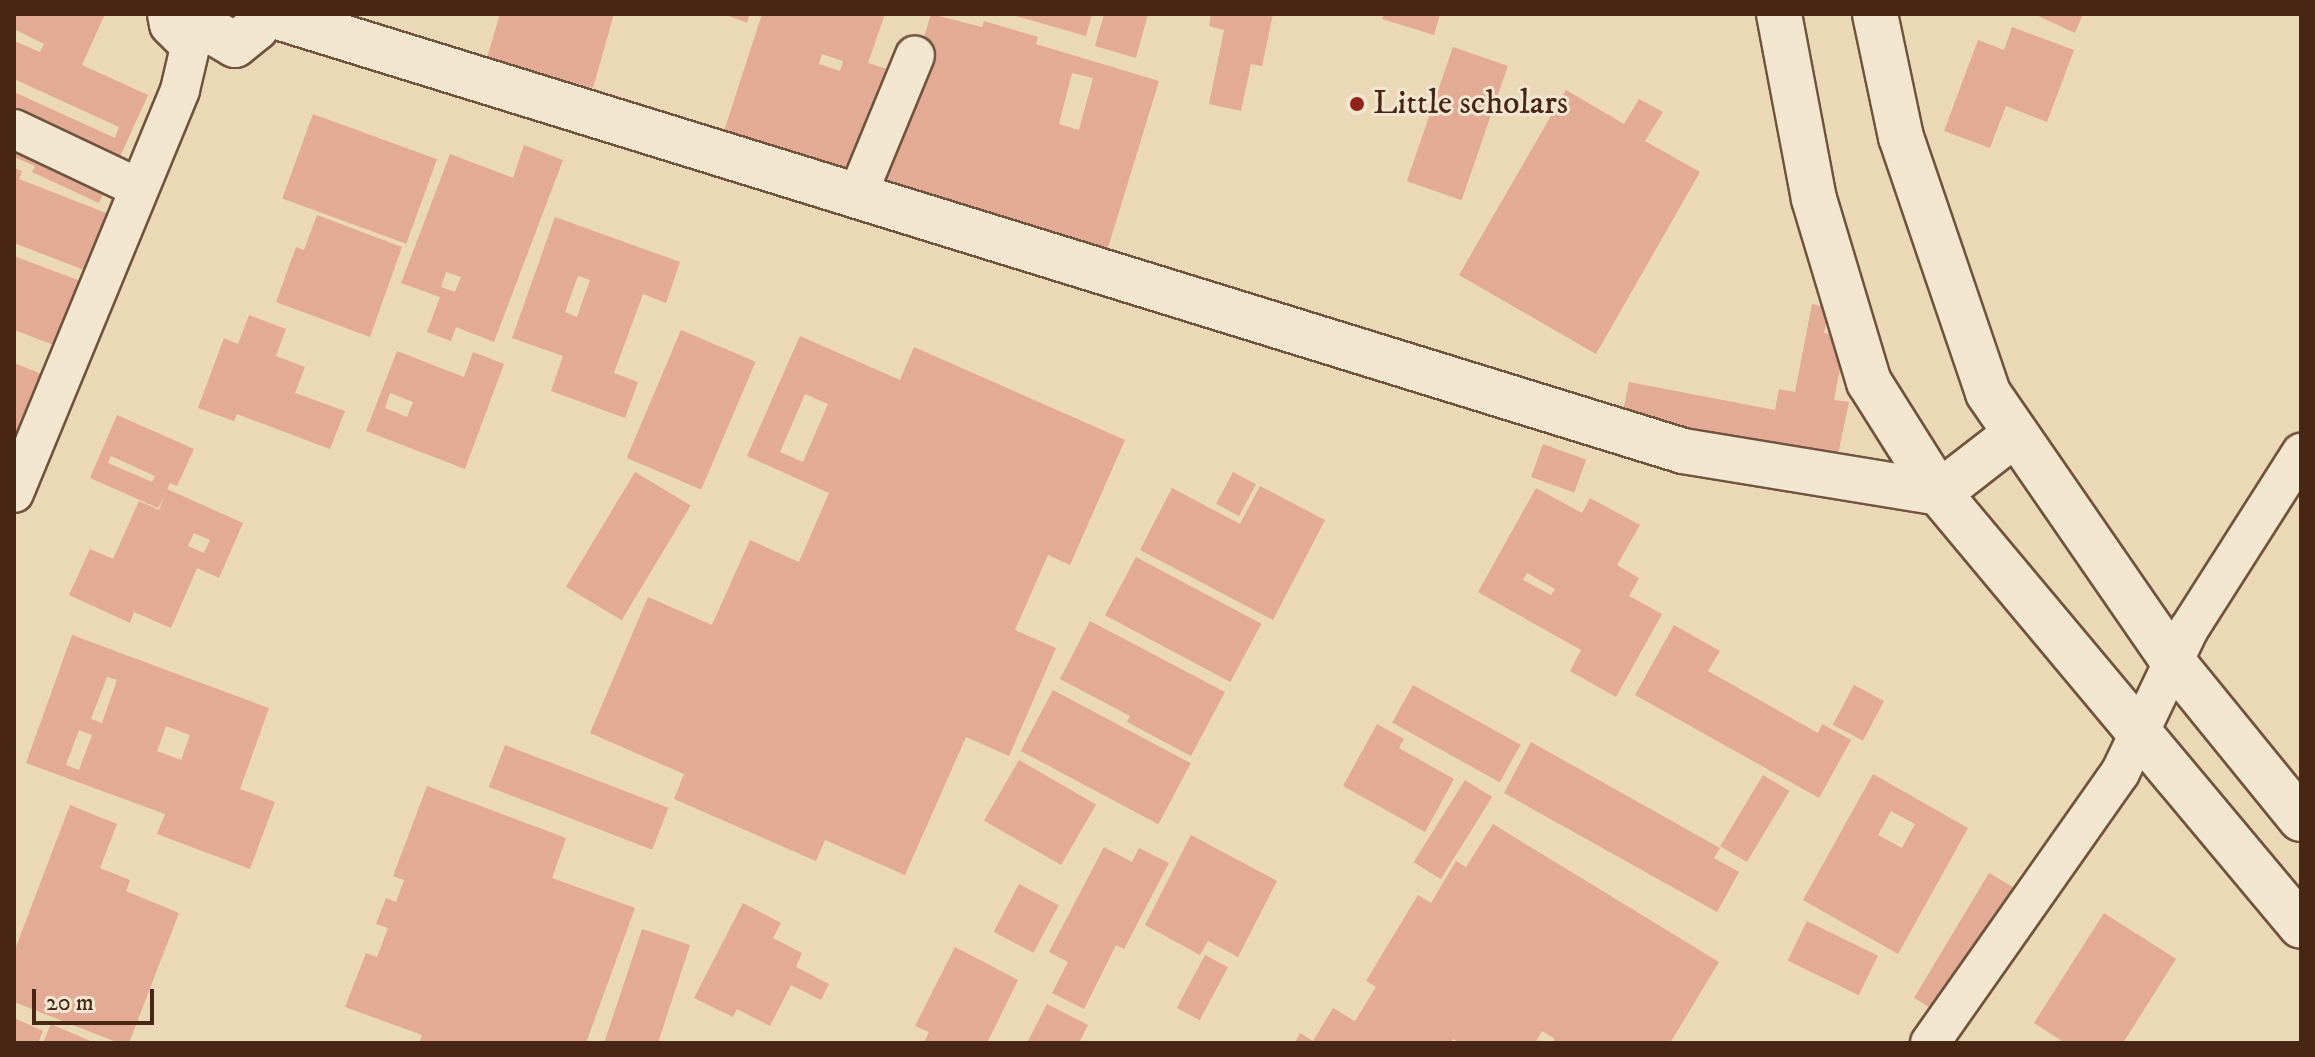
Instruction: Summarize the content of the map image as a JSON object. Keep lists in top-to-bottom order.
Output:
{
  "places": ["Little scholars"],
  "scale_bar": "20 m"
}
